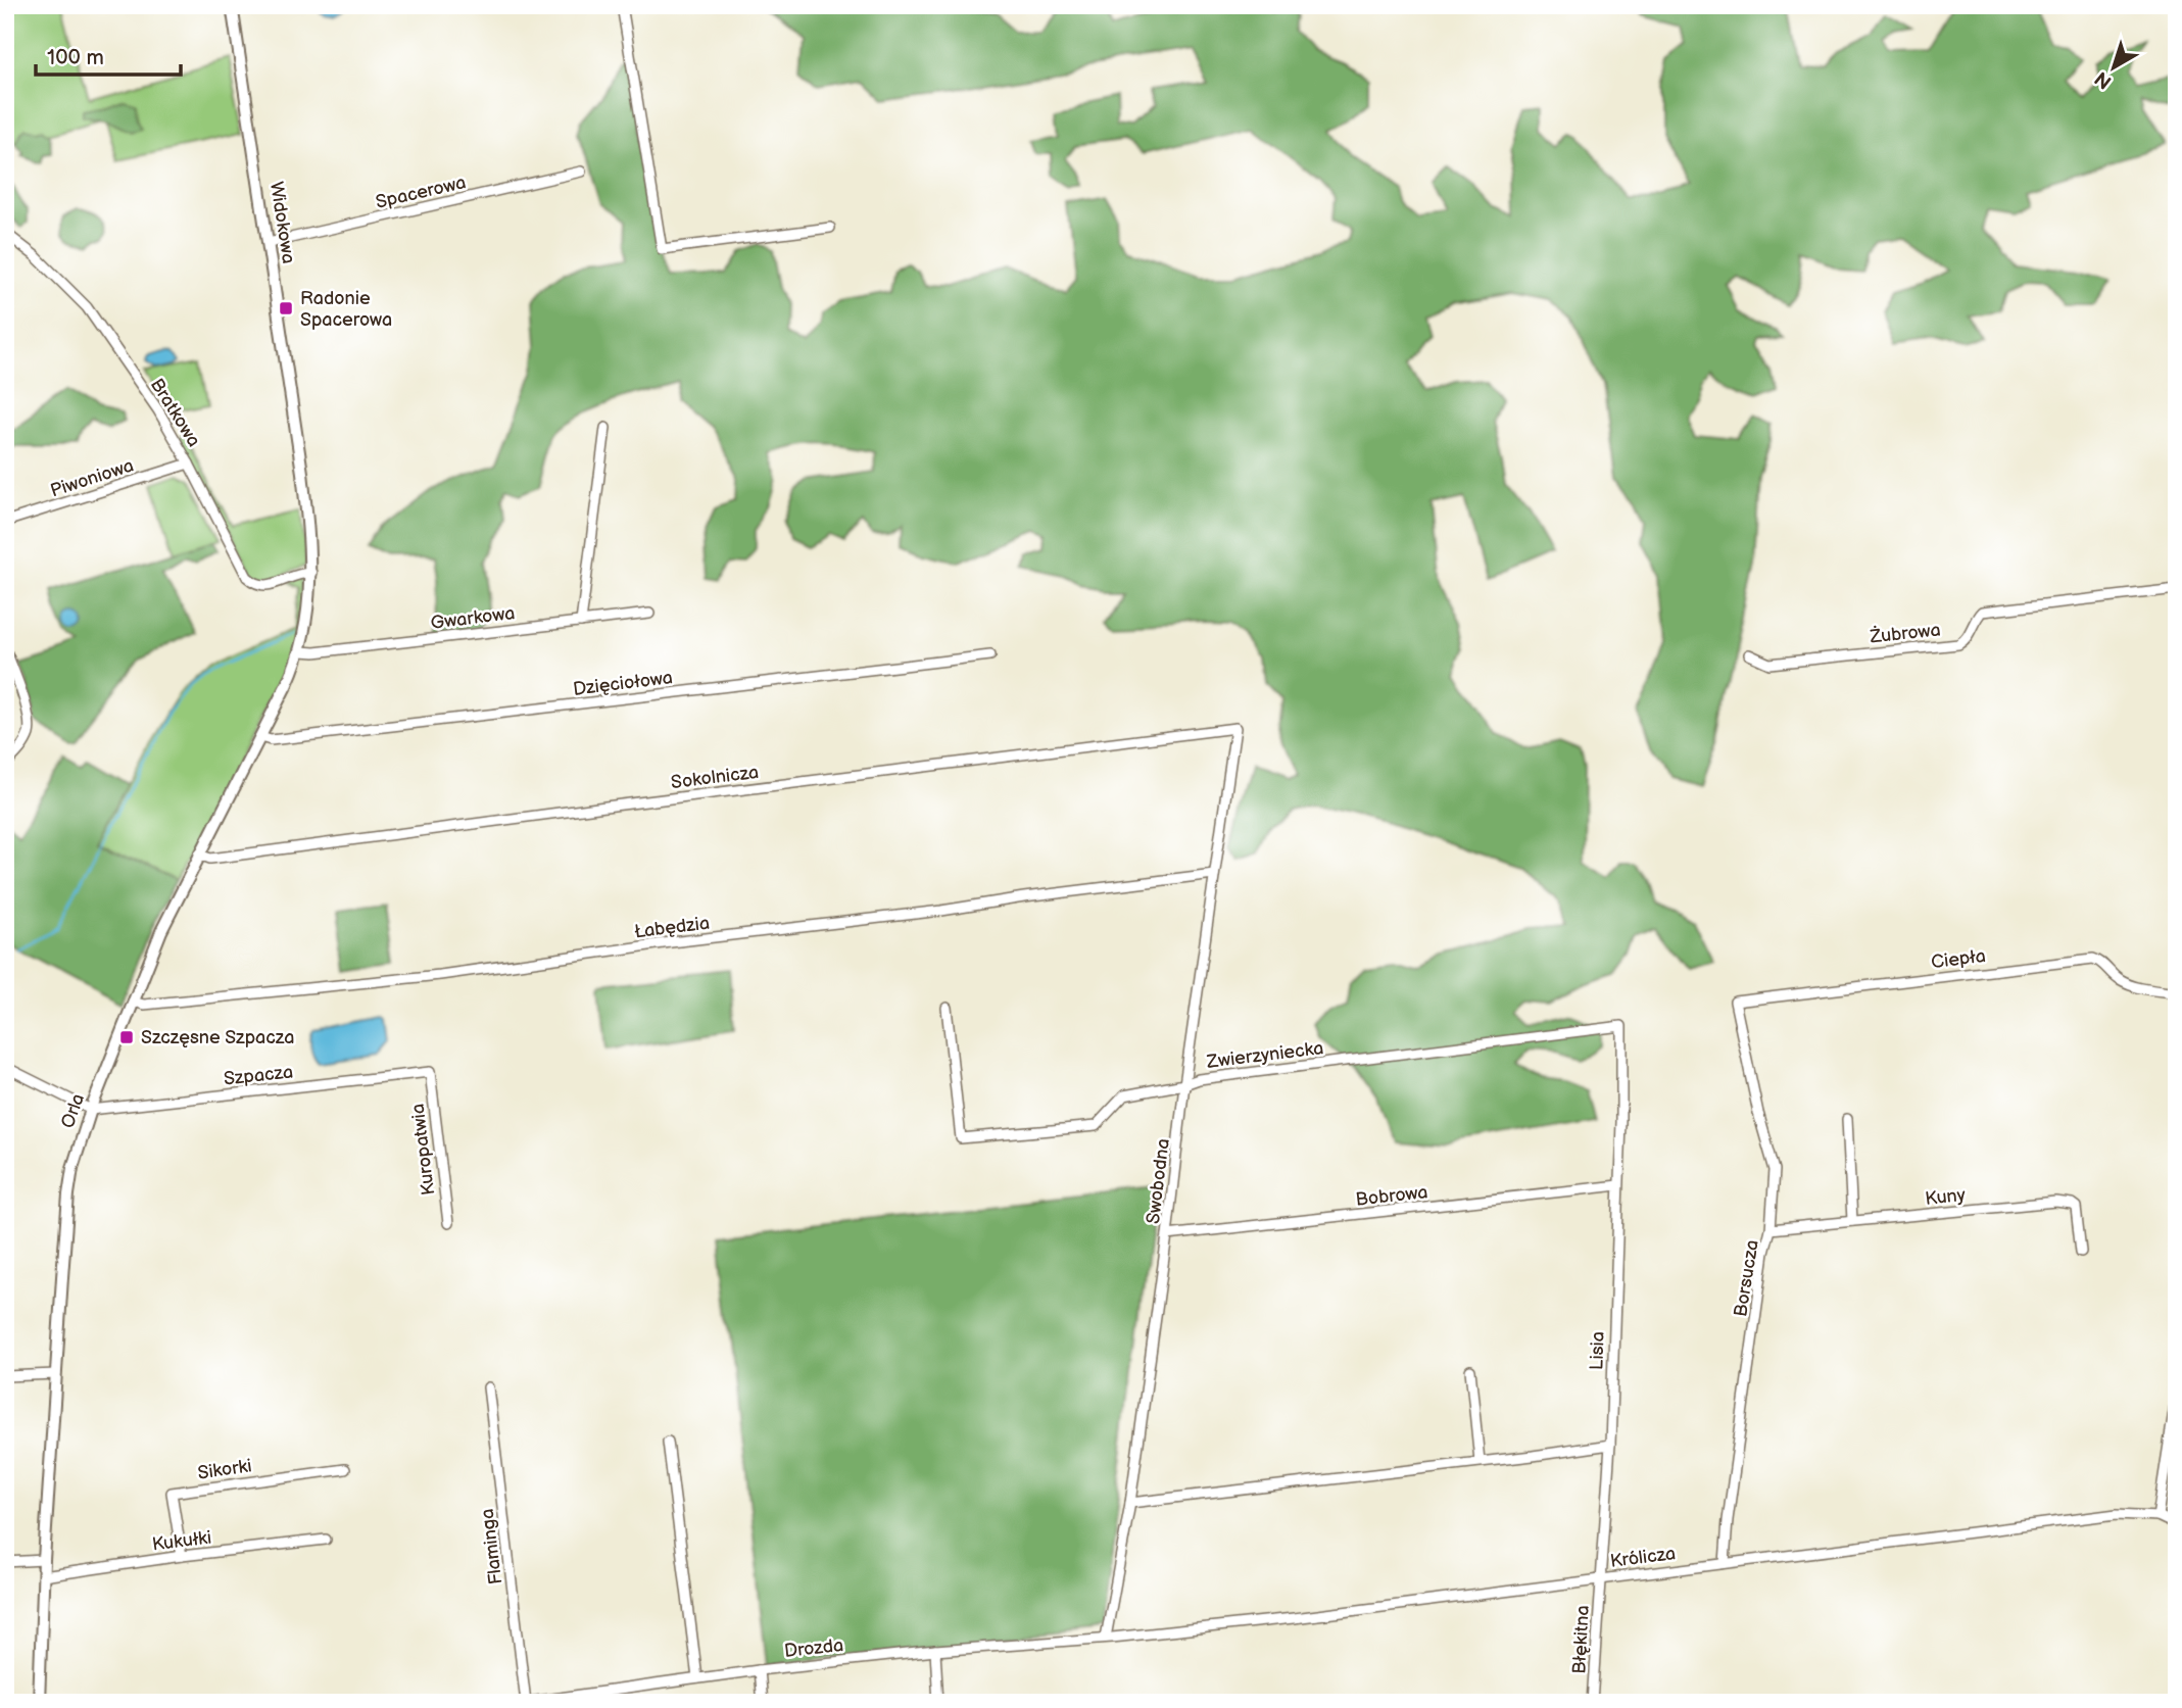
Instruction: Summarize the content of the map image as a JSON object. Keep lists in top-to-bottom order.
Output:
{
  "streets": {
    "street": [
      "Spacerowa",
      "Widokowa",
      "Bratkowa",
      "Piwoniowa",
      "Gwarkowa",
      "Żubrowa",
      "Dzięciołowa",
      "Sokolnicza",
      "Łabędzia",
      "Ciepła",
      "Zwierzyniecka",
      "Szpacza",
      "Orla",
      "Kuropatwia",
      "Swobodna",
      "Bobrowa",
      "Kuny",
      "Borsucza",
      "Lisia",
      "Sikorki",
      "Kukułki",
      "Flaminga",
      "Królicza",
      "Błękitna",
      "Drozda"
    ]
  },
  "crossings": [
    ["Spacerowa", "Widokowa"],
    ["Widokowa", "Bratkowa"],
    ["Widokowa", "Orla"],
    ["Bratkowa", "Piwoniowa"],
    ["Bratkowa", "Orla"],
    ["Gwarkowa", "Orla"],
    ["Dzięciołowa", "Orla"],
    ["Sokolnicza", "Orla"],
    ["Sokolnicza", "Swobodna"],
    ["Łabędzia", "Orla"],
    ["Łabędzia", "Swobodna"],
    ["Ciepła", "Borsucza"],
    ["Zwierzyniecka", "Swobodna"],
    ["Zwierzyniecka", "Lisia"],
    ["Szpacza", "Orla"],
    ["Szpacza", "Kuropatwia"],
    ["Orla", "Kukułki"],
    ["Swobodna", "Bobrowa"],
    ["Swobodna", "Królicza"],
    ["Swobodna", "Drozda"],
    ["Bobrowa", "Lisia"],
    ["Kuny", "Borsucza"],
    ["Borsucza", "Królicza"],
    ["Lisia", "Królicza"],
    ["Lisia", "Błękitna"],
    ["Sikorki", "Kukułki"],
    ["Flaminga", "Drozda"],
    ["Królicza", "Błękitna"],
    ["Królicza", "Drozda"]
  ],
  "places": {
    "transit": ["Radonie Spacerowa", "Szczęsne Szpacza"]
  },
  "scale_bar": "100 m",
  "north": "bottom left"
}
